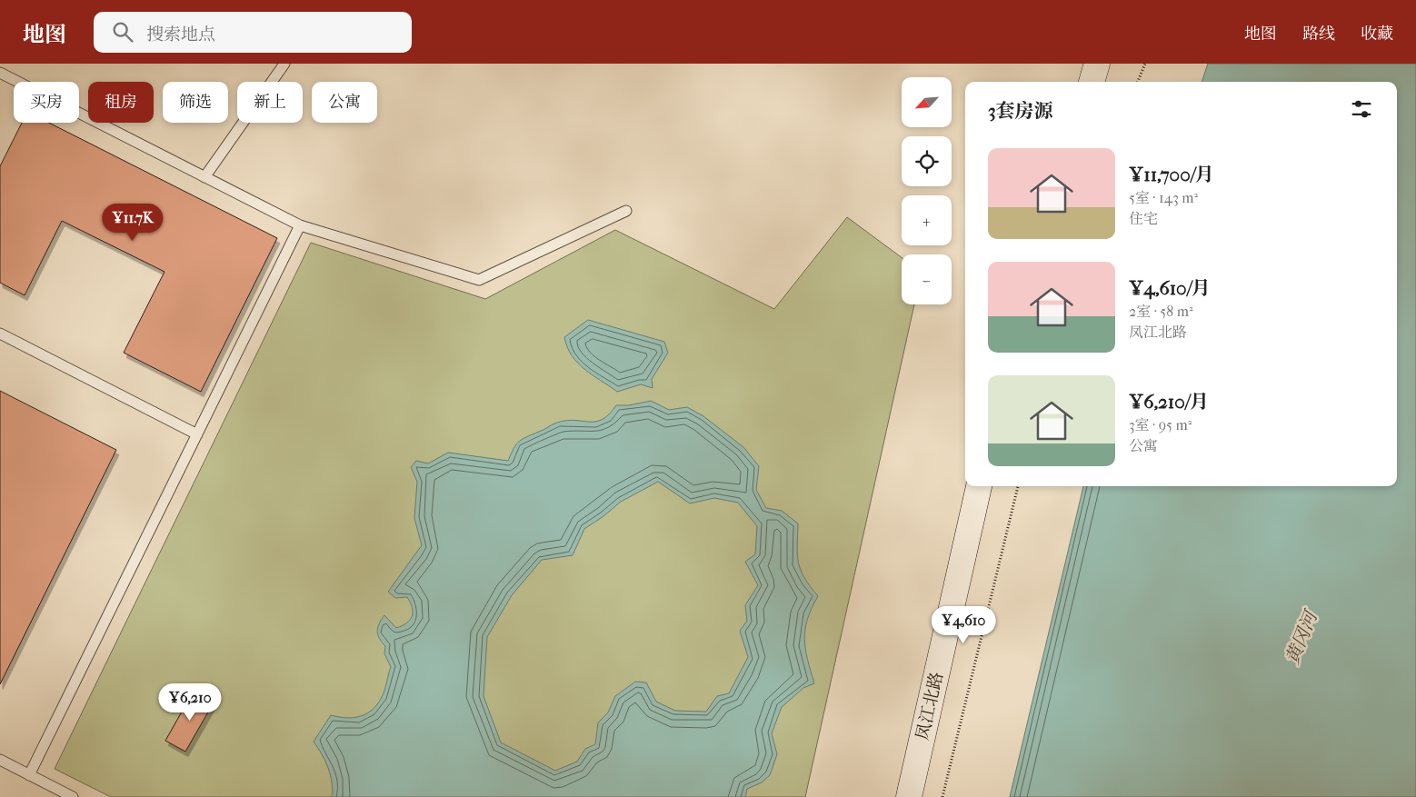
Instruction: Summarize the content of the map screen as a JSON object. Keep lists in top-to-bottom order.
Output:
{
  "streets": {
    "main road": ["凤江北路"]
  },
  "water": ["黄冈河"],
  "north": "bottom left",
  "page": {
    "header": "地图",
    "search": "搜索地点",
    "nav": ["地图", "路线", "收藏"],
    "map_buttons": ["+", "−"],
    "chip": [
      "买房",
      "租房",
      "筛选",
      "新上",
      "公寓"
    ],
    "heading": "3套房源",
    "list": [
      {
        "name": "¥11,700/月",
        "note": "5室 · 143 m² · 住宅"
      },
      {
        "name": "¥4,610/月",
        "note": "2室 · 58 m² · 凤江北路"
      },
      {
        "name": "¥6,210/月",
        "note": "3室 · 95 m² · 公寓"
      }
    ],
    "price": ["¥11.7K", "¥4,610", "¥6,210"]
  }
}
